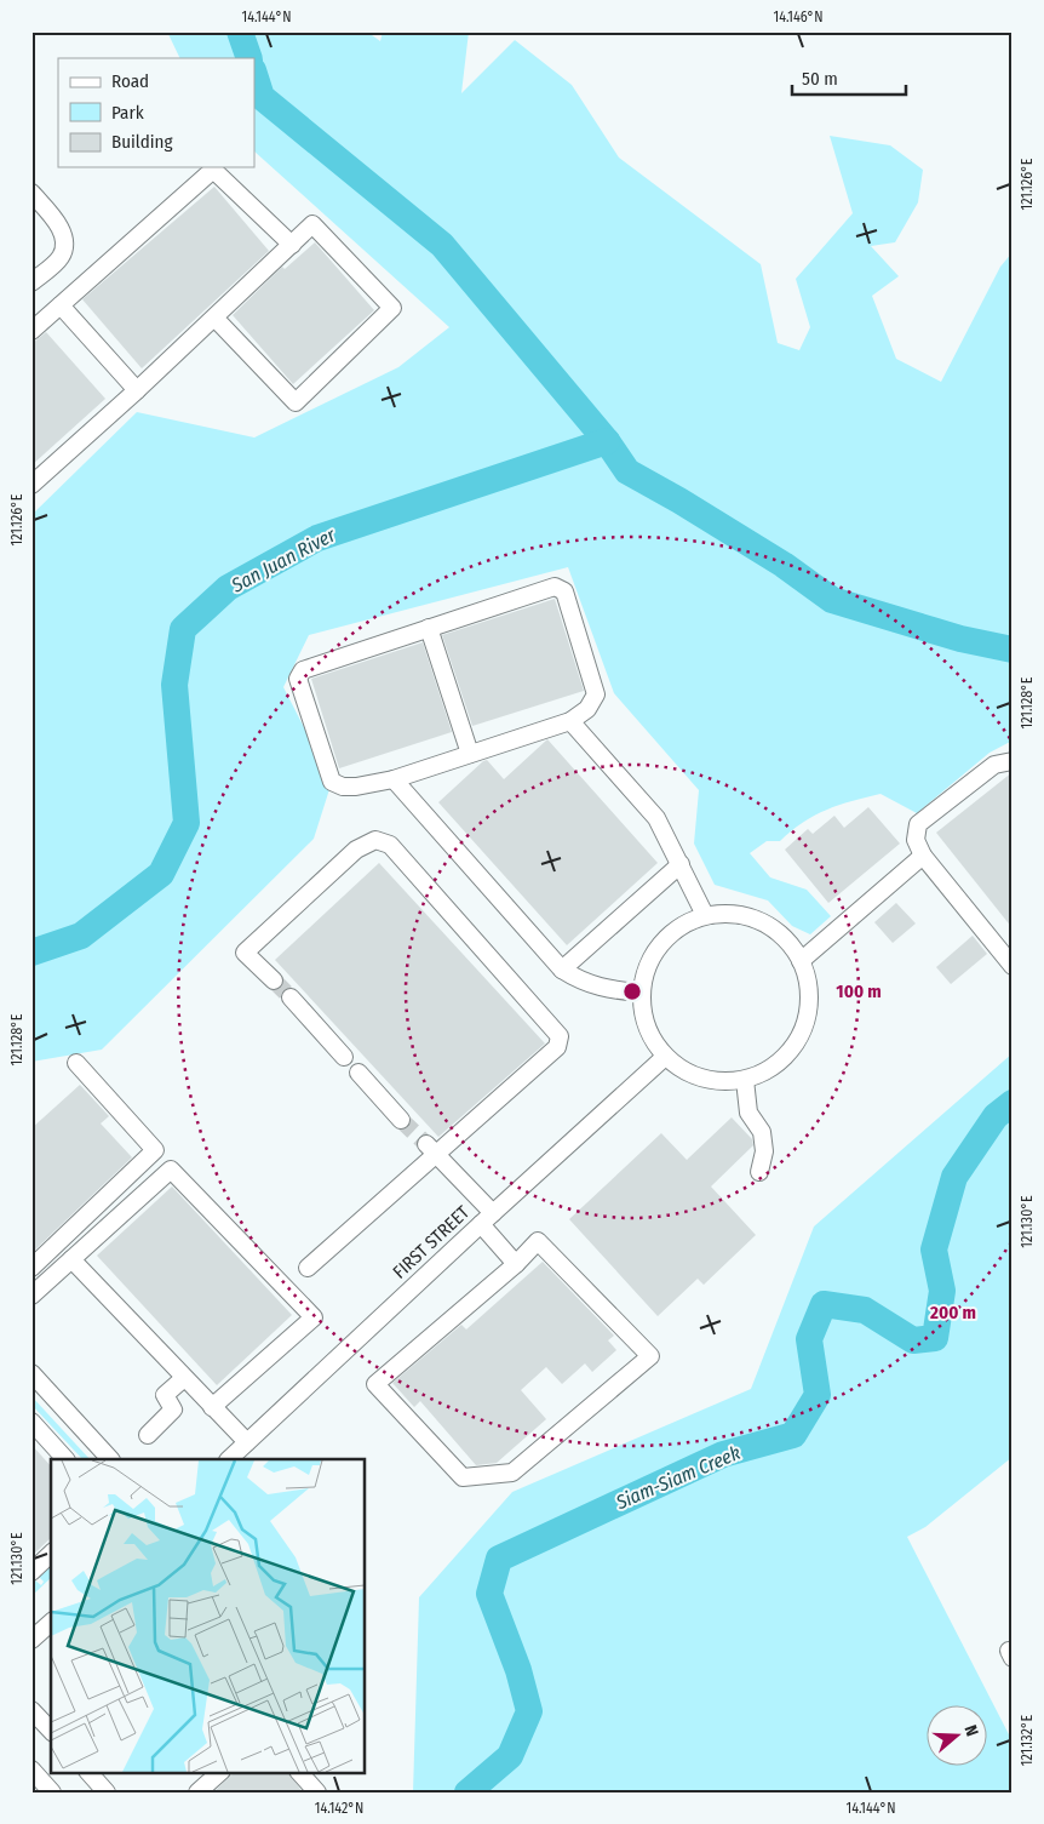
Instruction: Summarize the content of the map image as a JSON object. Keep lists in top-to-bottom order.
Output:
{
  "streets": {
    "street": ["FIRST STREET"]
  },
  "water": ["San Juan River", "Siam-Siam Creek"],
  "legend": ["Road", "Park", "Building"],
  "scale_bar": "50 m",
  "north": "right",
  "coordinates": [
    "14.144°N",
    "14.146°N",
    "121.126°E",
    "121.128°E",
    "121.130°E",
    "121.132°E",
    "14.142°N"
  ],
  "rings": ["100 m", "200 m"]
}
